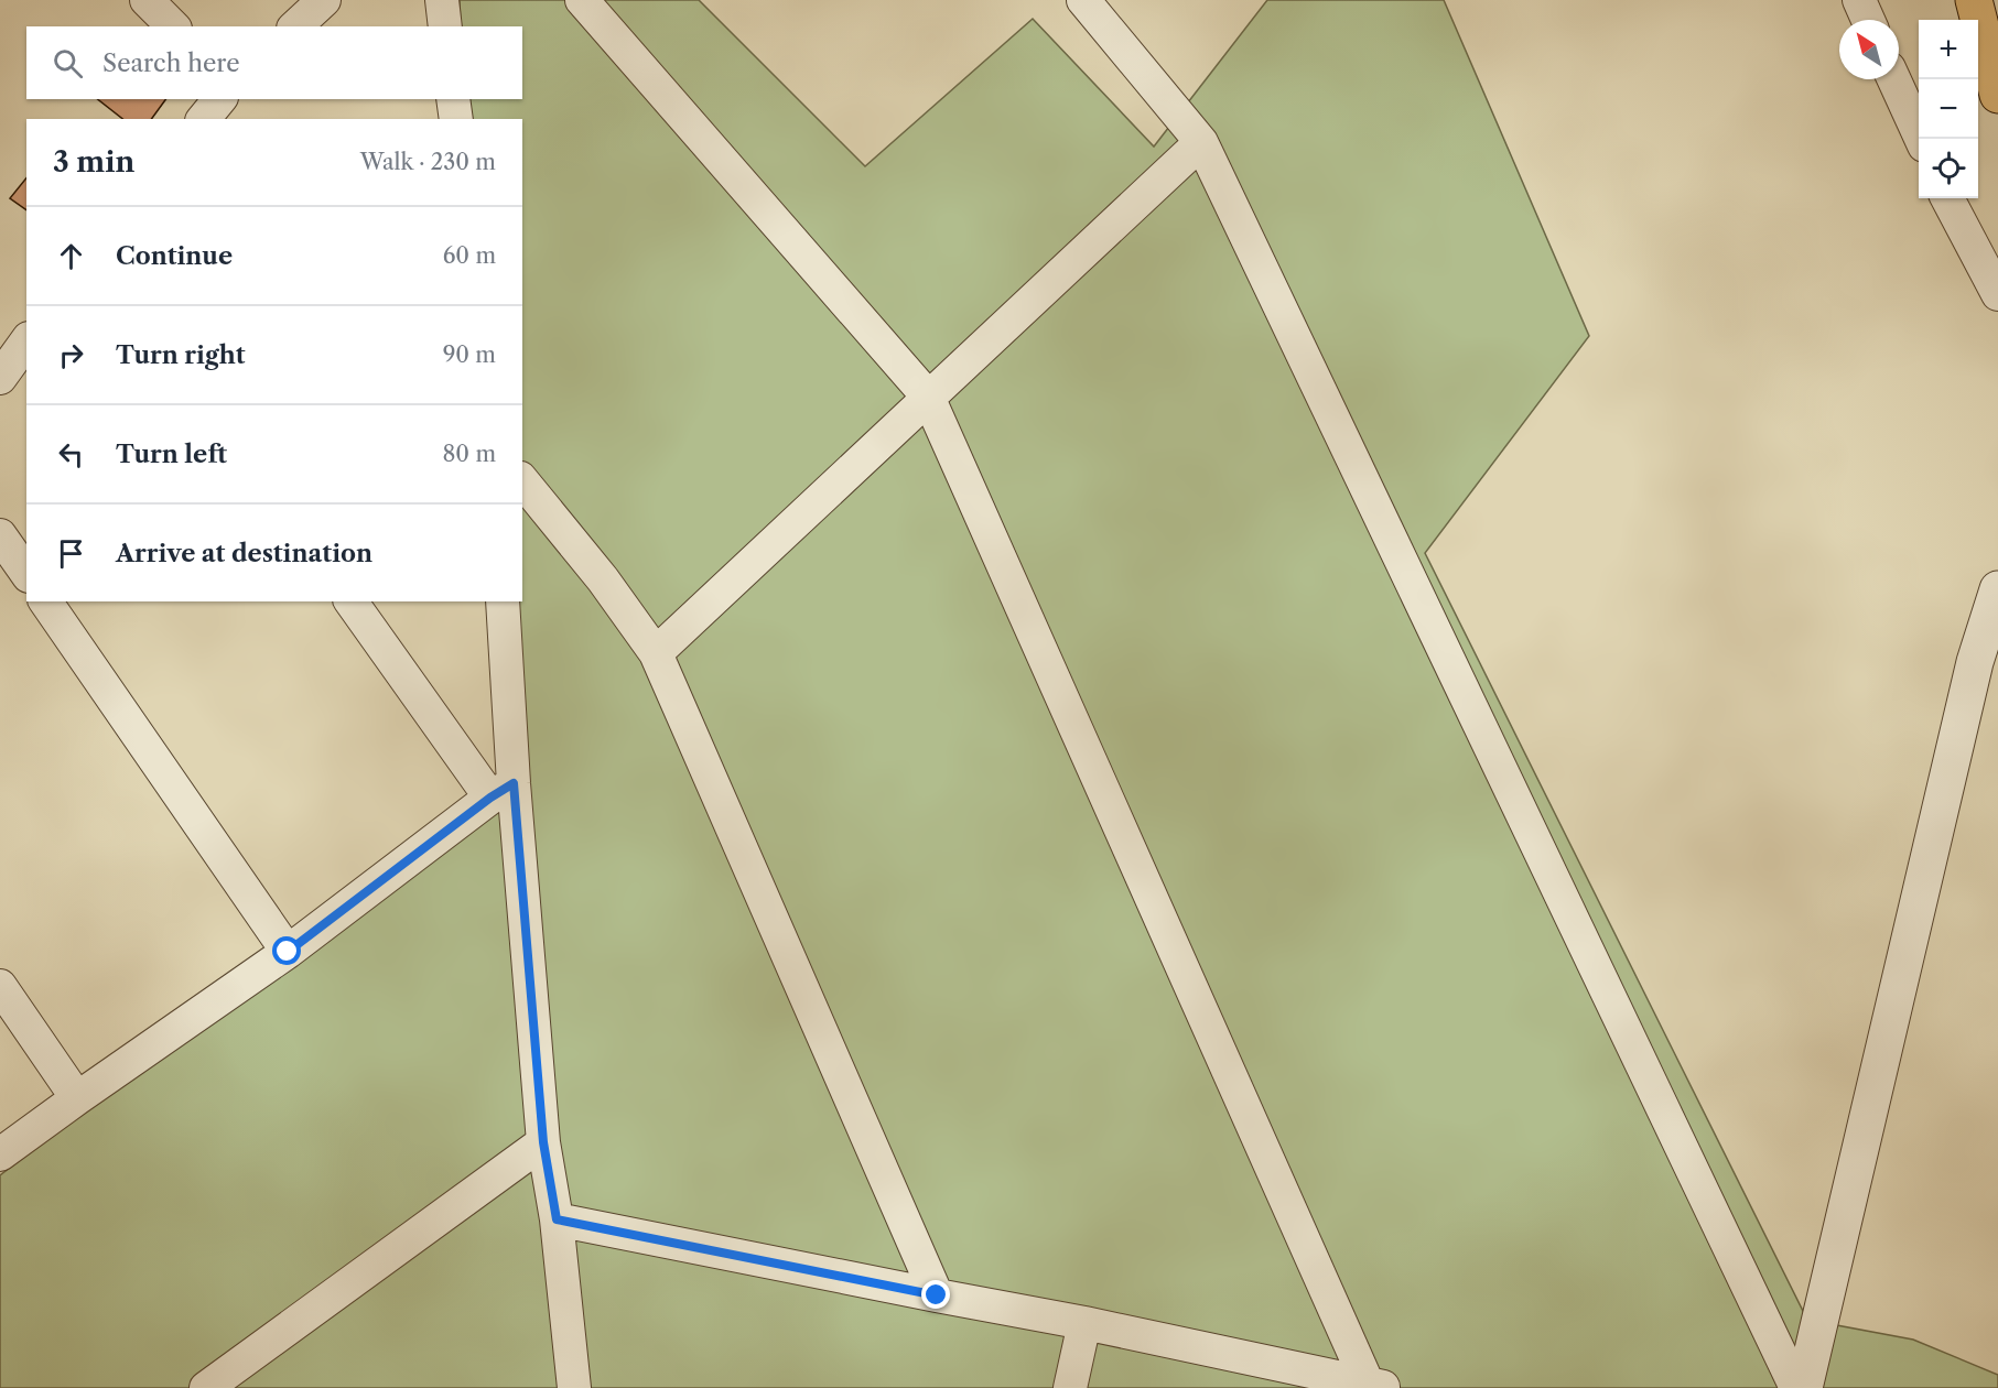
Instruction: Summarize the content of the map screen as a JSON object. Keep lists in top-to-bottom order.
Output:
{
  "north": "top left",
  "page": {
    "map_buttons": ["+", "−"],
    "search": "Search here",
    "heading": ["3 min", "Walk · 230 m"],
    "list": [
      ["Continue", "60 m"],
      ["Turn right", "90 m"],
      ["Turn left", "80 m"],
      "Arrive at destination"
    ]
  }
}
